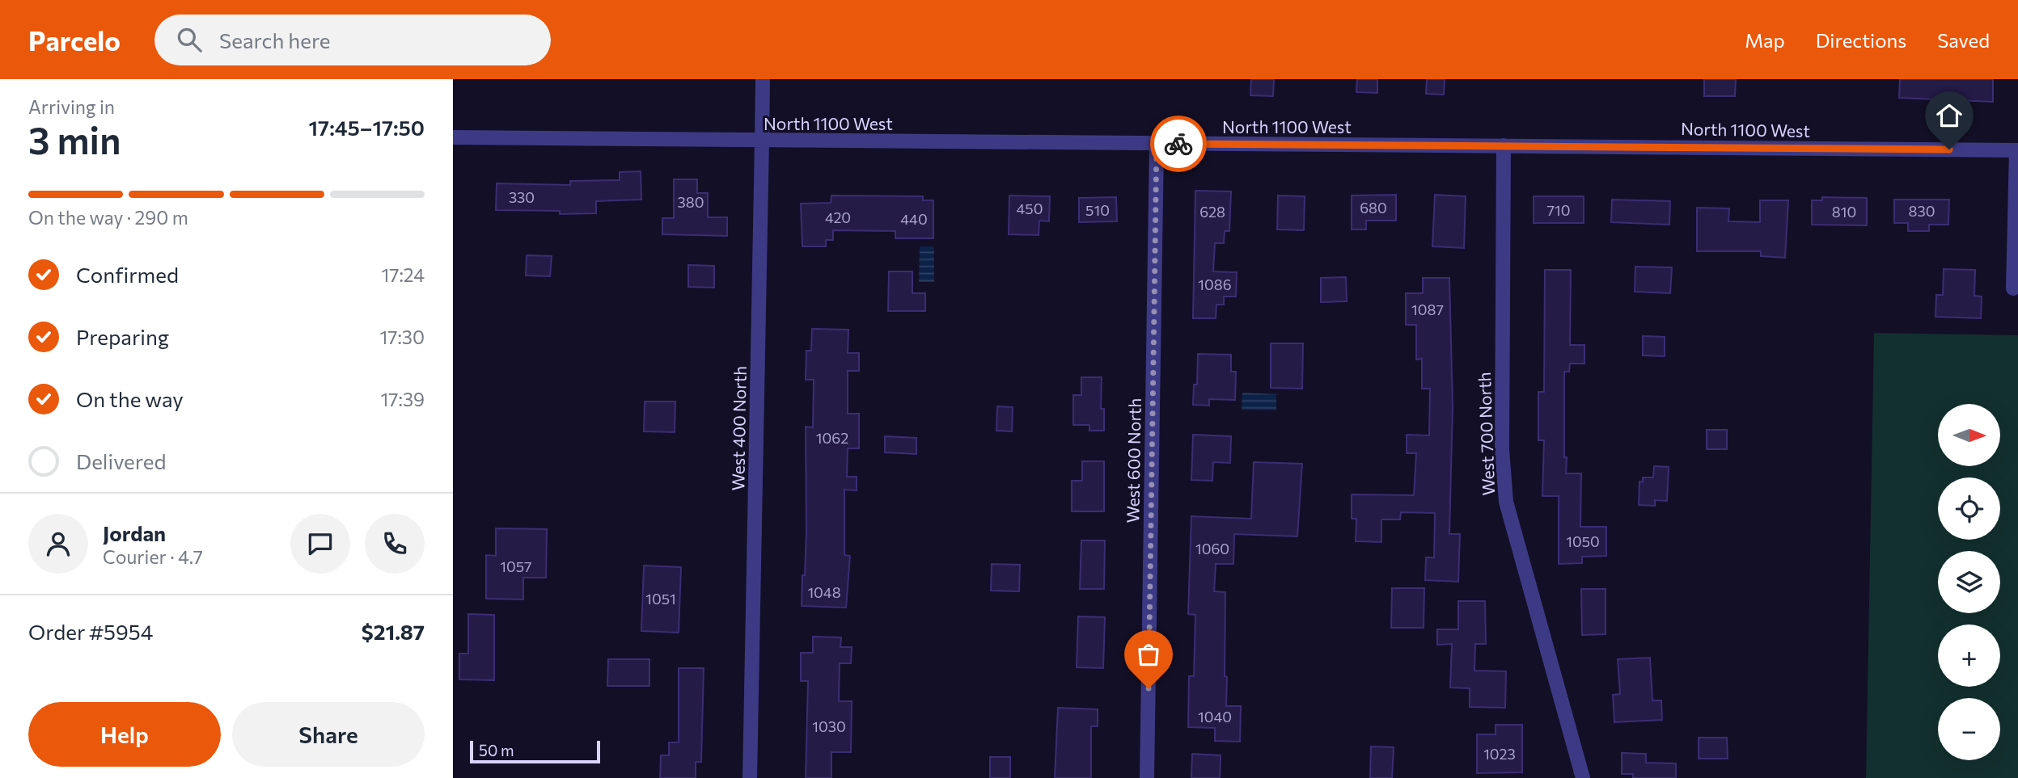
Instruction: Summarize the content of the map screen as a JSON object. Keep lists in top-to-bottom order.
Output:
{
  "streets": {
    "street": [
      "North 1100 West",
      "West 400 North",
      "West 700 North",
      "West 600 North"
    ]
  },
  "crossings": [
    ["North 1100 West", "West 400 North"],
    ["North 1100 West", "West 700 North"],
    ["North 1100 West", "West 600 North"]
  ],
  "house_numbers": [
    "330",
    "380",
    "680",
    "450",
    "510",
    "710",
    "830",
    "628",
    "810",
    "420",
    "440",
    "1086",
    "1087",
    "1062",
    "1050",
    "1060",
    "1057",
    "1048",
    "1051",
    "1040",
    "1030",
    "1023"
  ],
  "scale_bar": "50 m",
  "north": "right",
  "page": {
    "header": "Parcelo",
    "search": "Search here",
    "nav": ["Map", "Directions", "Saved"],
    "heading": ["3 min", "Arriving in", "17:45–17:50"],
    "panel": [
      "Jordan",
      "Courier · 4.7",
      "Order #5954",
      "$21.87"
    ],
    "bar": "On the way · 290 m",
    "list": [
      ["Confirmed", "17:24"],
      ["Preparing", "17:30"],
      ["On the way", "17:39"],
      "Delivered"
    ],
    "map_buttons": ["+", "−"],
    "buttons": ["Help", "Share"],
    "scale": "50 m"
  }
}
